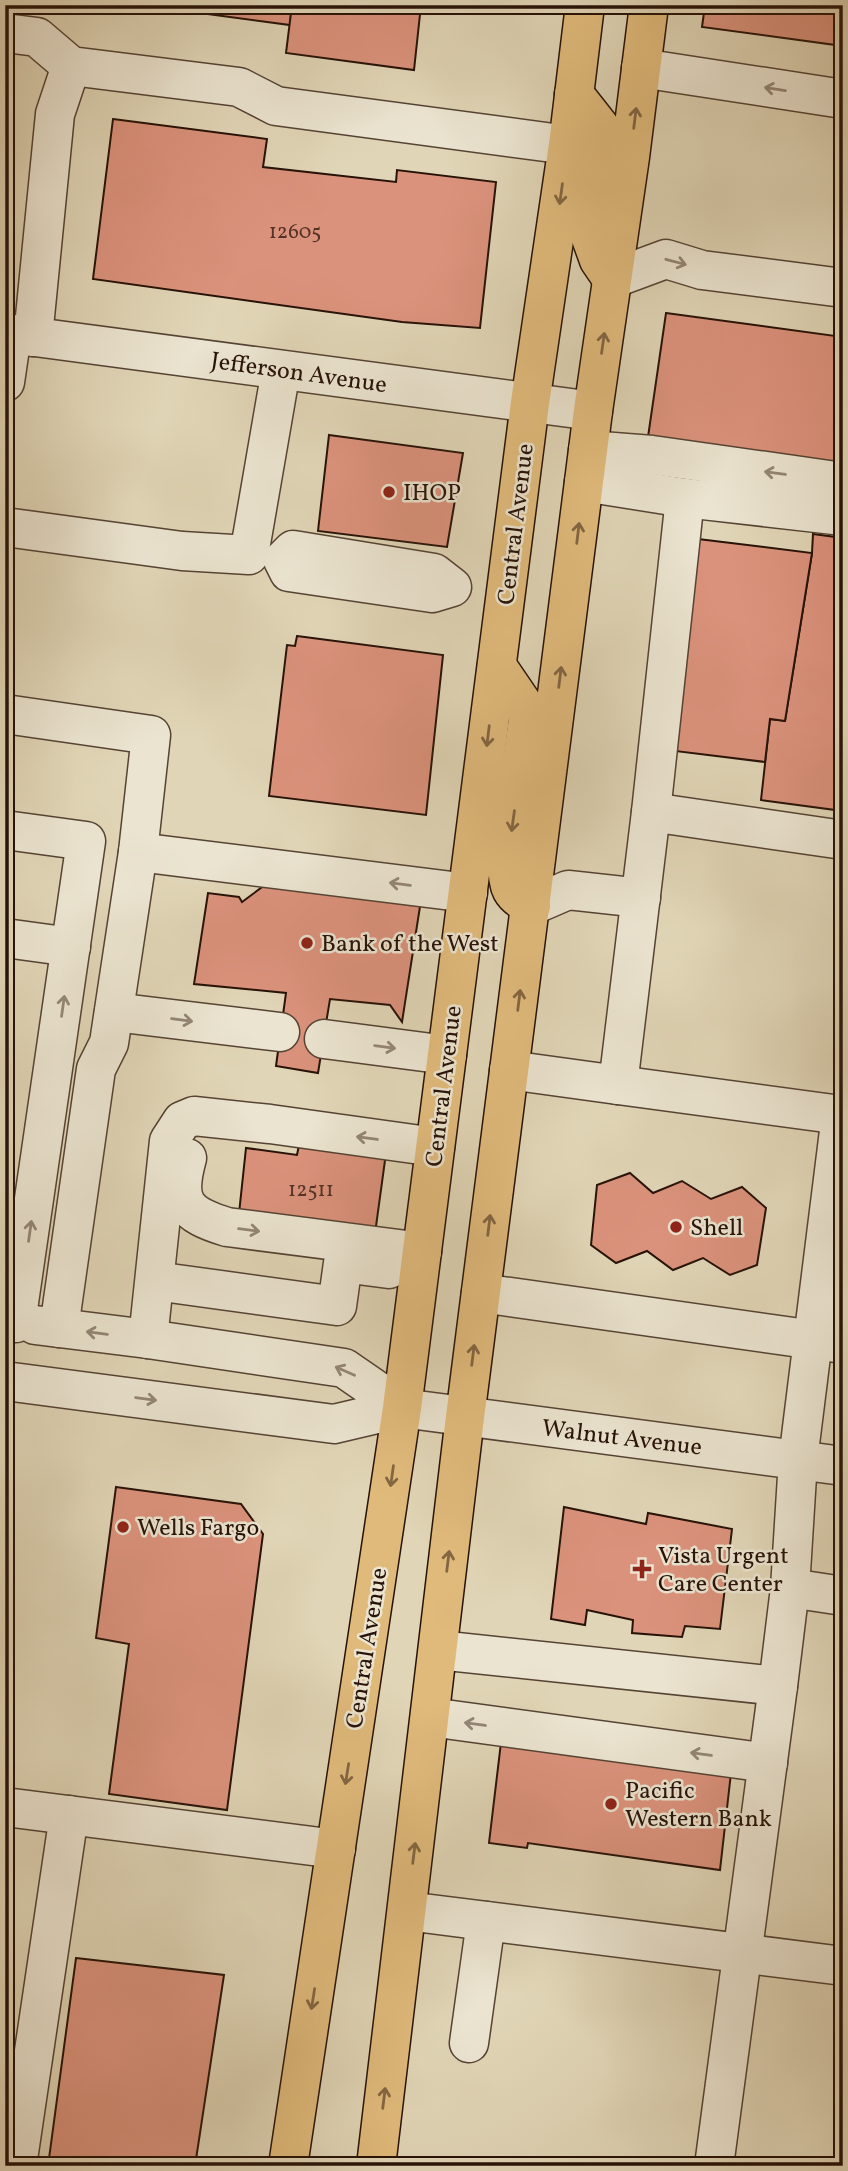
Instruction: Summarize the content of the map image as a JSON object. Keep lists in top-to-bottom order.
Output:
{
  "streets": {
    "main road": ["Central Avenue"],
    "street": ["Jefferson Avenue", "Walnut Avenue"]
  },
  "crossings": [
    ["Jefferson Avenue", "Central Avenue"],
    ["Central Avenue", "Walnut Avenue"]
  ],
  "places": {
    "other": [
      "IHOP",
      "Bank of the West",
      "Shell",
      "Wells Fargo",
      "Pacific Western Bank"
    ],
    "health": ["Vista Urgent Care Center"]
  },
  "house_numbers": ["12605", "12511"]
}
